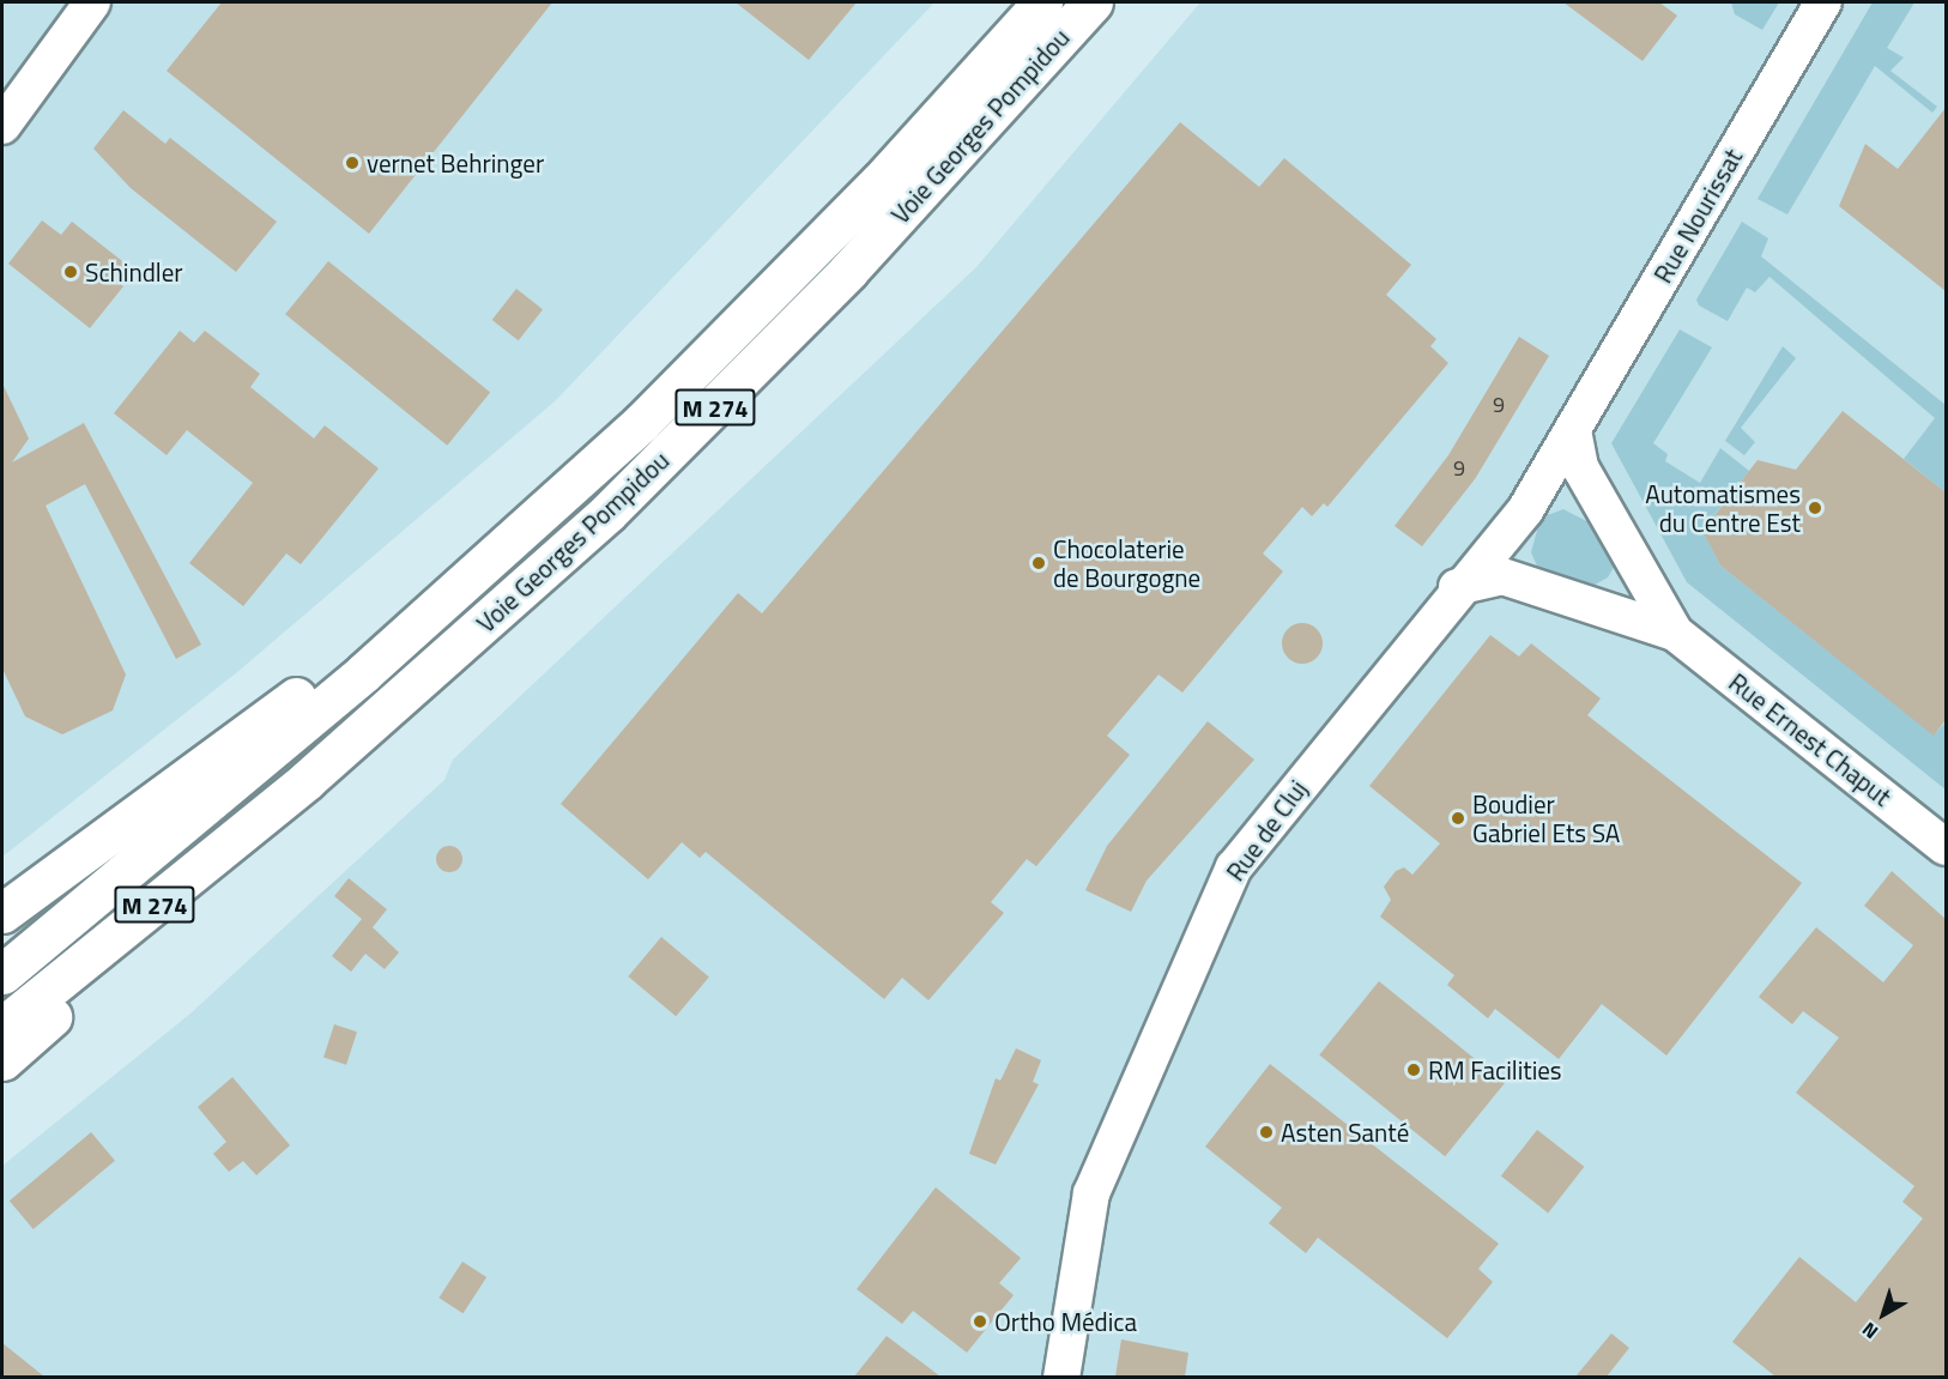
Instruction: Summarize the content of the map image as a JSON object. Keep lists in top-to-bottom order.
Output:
{
  "streets": {
    "highway": ["Voie Georges Pompidou", "M 274"],
    "street": ["Rue Nourissat", "Rue Ernest Chaput", "Rue de Cluj"]
  },
  "crossings": [
    ["Rue Nourissat", "Rue Ernest Chaput"],
    ["Rue Nourissat", "Rue de Cluj"],
    ["Rue Ernest Chaput", "Rue de Cluj"]
  ],
  "places": [
    "vernet Behringer",
    "Schindler",
    "Automatismes du Centre Est",
    "Chocolaterie de Bourgogne",
    "Boudier Gabriel Ets SA",
    "RM Facilities",
    "Asten Santé",
    "Ortho Médica"
  ],
  "house_numbers": ["9", "9"],
  "north": "bottom left"
}
